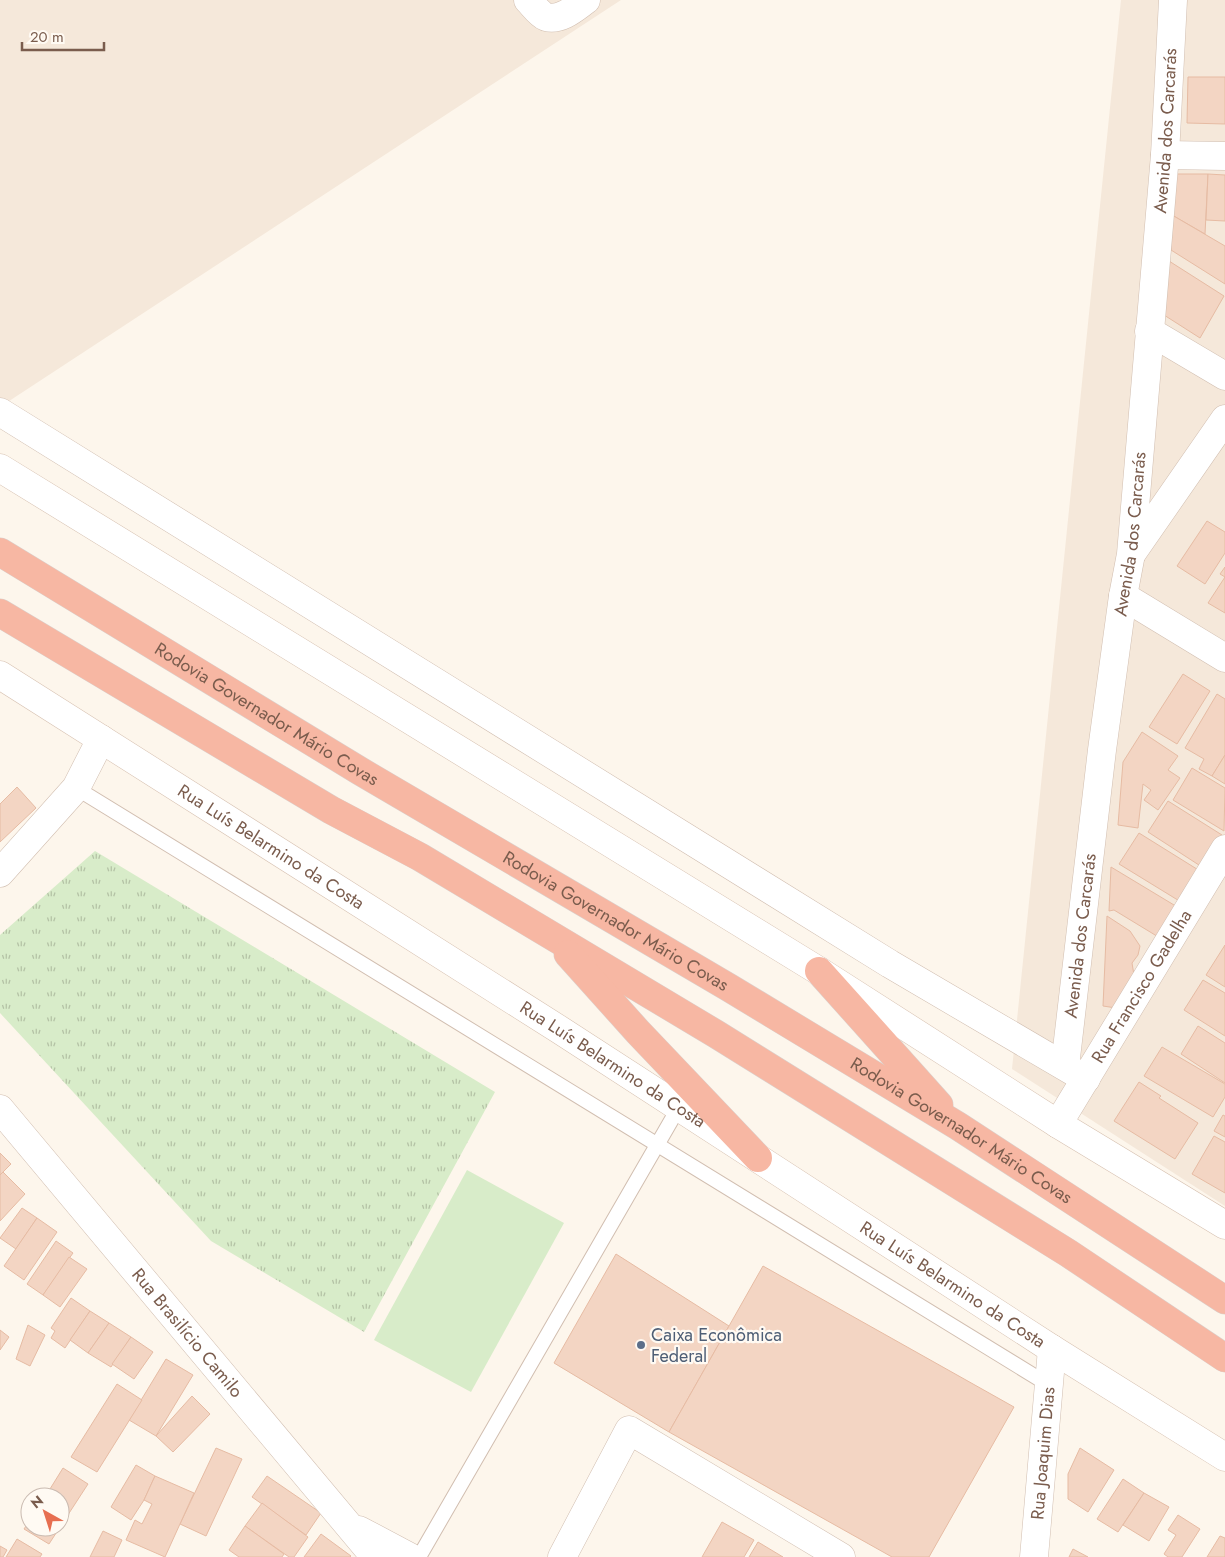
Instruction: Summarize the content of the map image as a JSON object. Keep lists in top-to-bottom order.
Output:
{
  "streets": {
    "highway": ["Rodovia Governador Mário Covas"],
    "street": [
      "Avenida dos Carcarás",
      "Rua Luís Belarmino da Costa",
      "Rua Francisco Gadelha",
      "Rua Brasilício Camilo",
      "Rua Joaquim Dias"
    ]
  },
  "crossings": [
    ["Avenida dos Carcarás", "Rua Francisco Gadelha"],
    ["Rua Luís Belarmino da Costa", "Rua Joaquim Dias"]
  ],
  "places": ["Caixa Econômica Federal"],
  "scale_bar": "20 m",
  "north": "top left"
}
